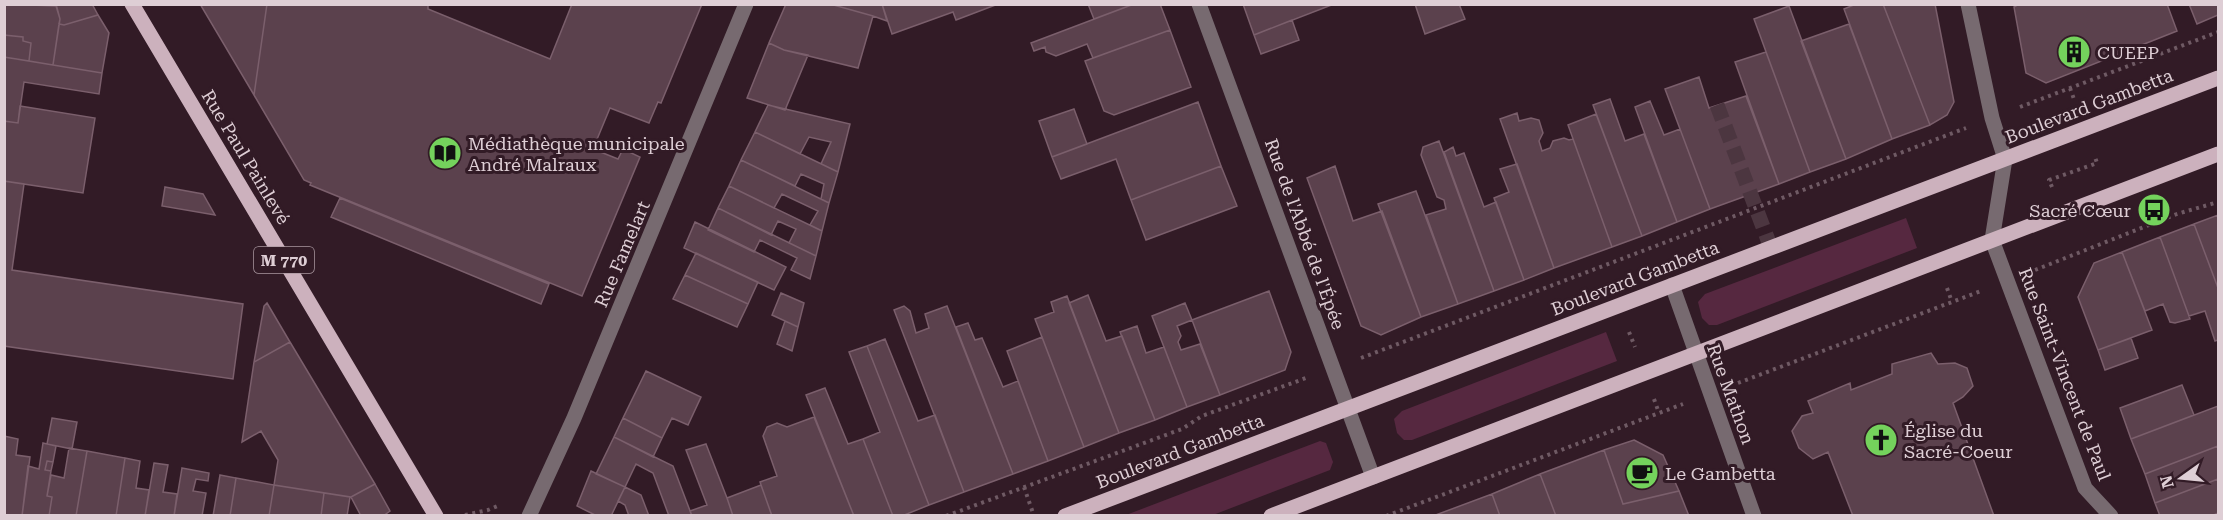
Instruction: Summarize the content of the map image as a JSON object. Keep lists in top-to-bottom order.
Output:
{
  "streets": {
    "main road": ["Boulevard Gambetta", "Rue Paul Painlevé", "M 770"],
    "street": [
      "Rue de l'Abbé de l'Épée",
      "Rue Famelart",
      "Rue Saint-Vincent de Paul",
      "Rue Mathon"
    ]
  },
  "crossings": [
    ["Boulevard Gambetta", "Rue de l'Abbé de l'Épée"],
    ["Boulevard Gambetta", "Rue Mathon"]
  ],
  "places": {
    "building": ["CUEEP"],
    "library": ["Médiathèque municipale André Malraux"],
    "bus stop": ["Sacré Cœur"],
    "church": ["Église du Sacré-Coeur"],
    "cafe": ["Le Gambetta"]
  },
  "north": "left"
}
